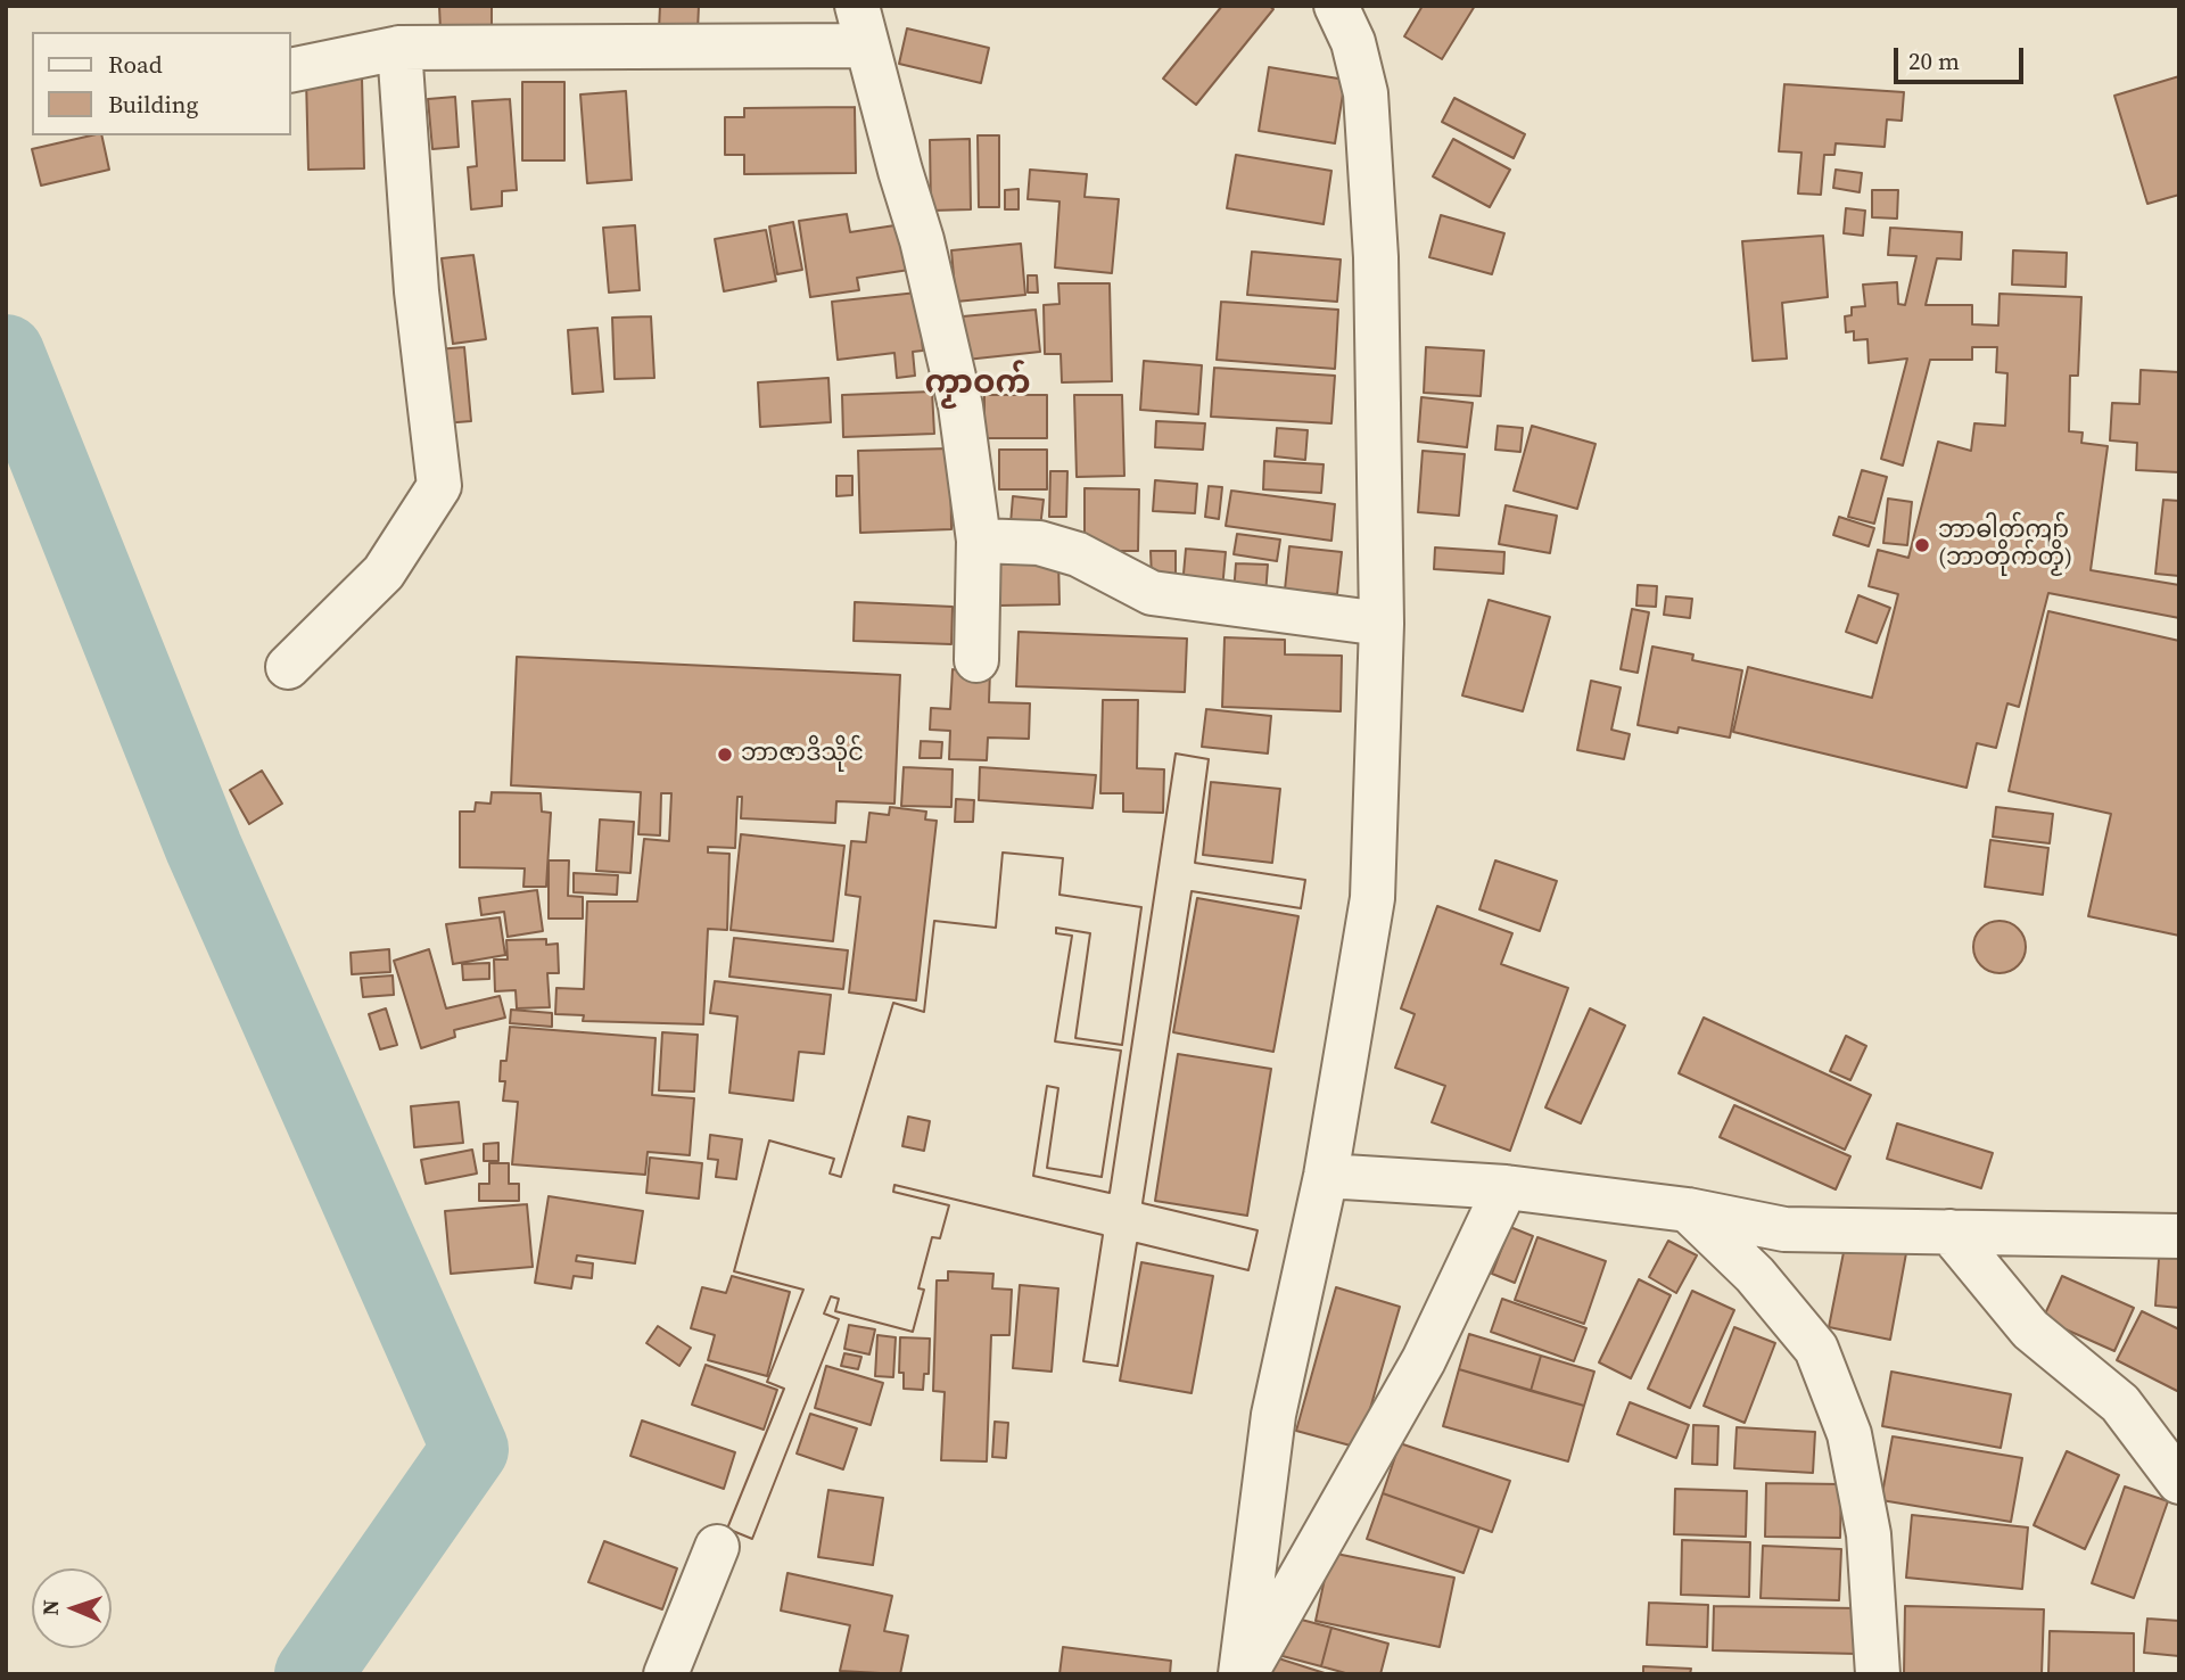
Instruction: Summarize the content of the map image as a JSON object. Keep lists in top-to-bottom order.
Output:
{
  "districts": ["ကၟာဝက်"],
  "places": ["ဘာဓါတ်ကျာ် (ဘာတိုက်တၟိ)", "ဘာဇာဒိသိုင်"],
  "legend": ["Road", "Building"],
  "scale_bar": "20 m",
  "north": "left"
}
